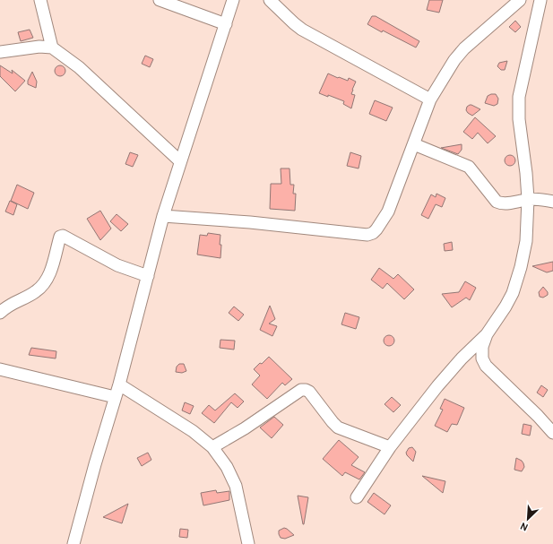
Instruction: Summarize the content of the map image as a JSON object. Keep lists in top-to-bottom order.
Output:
{
  "north": "bottom left"
}
